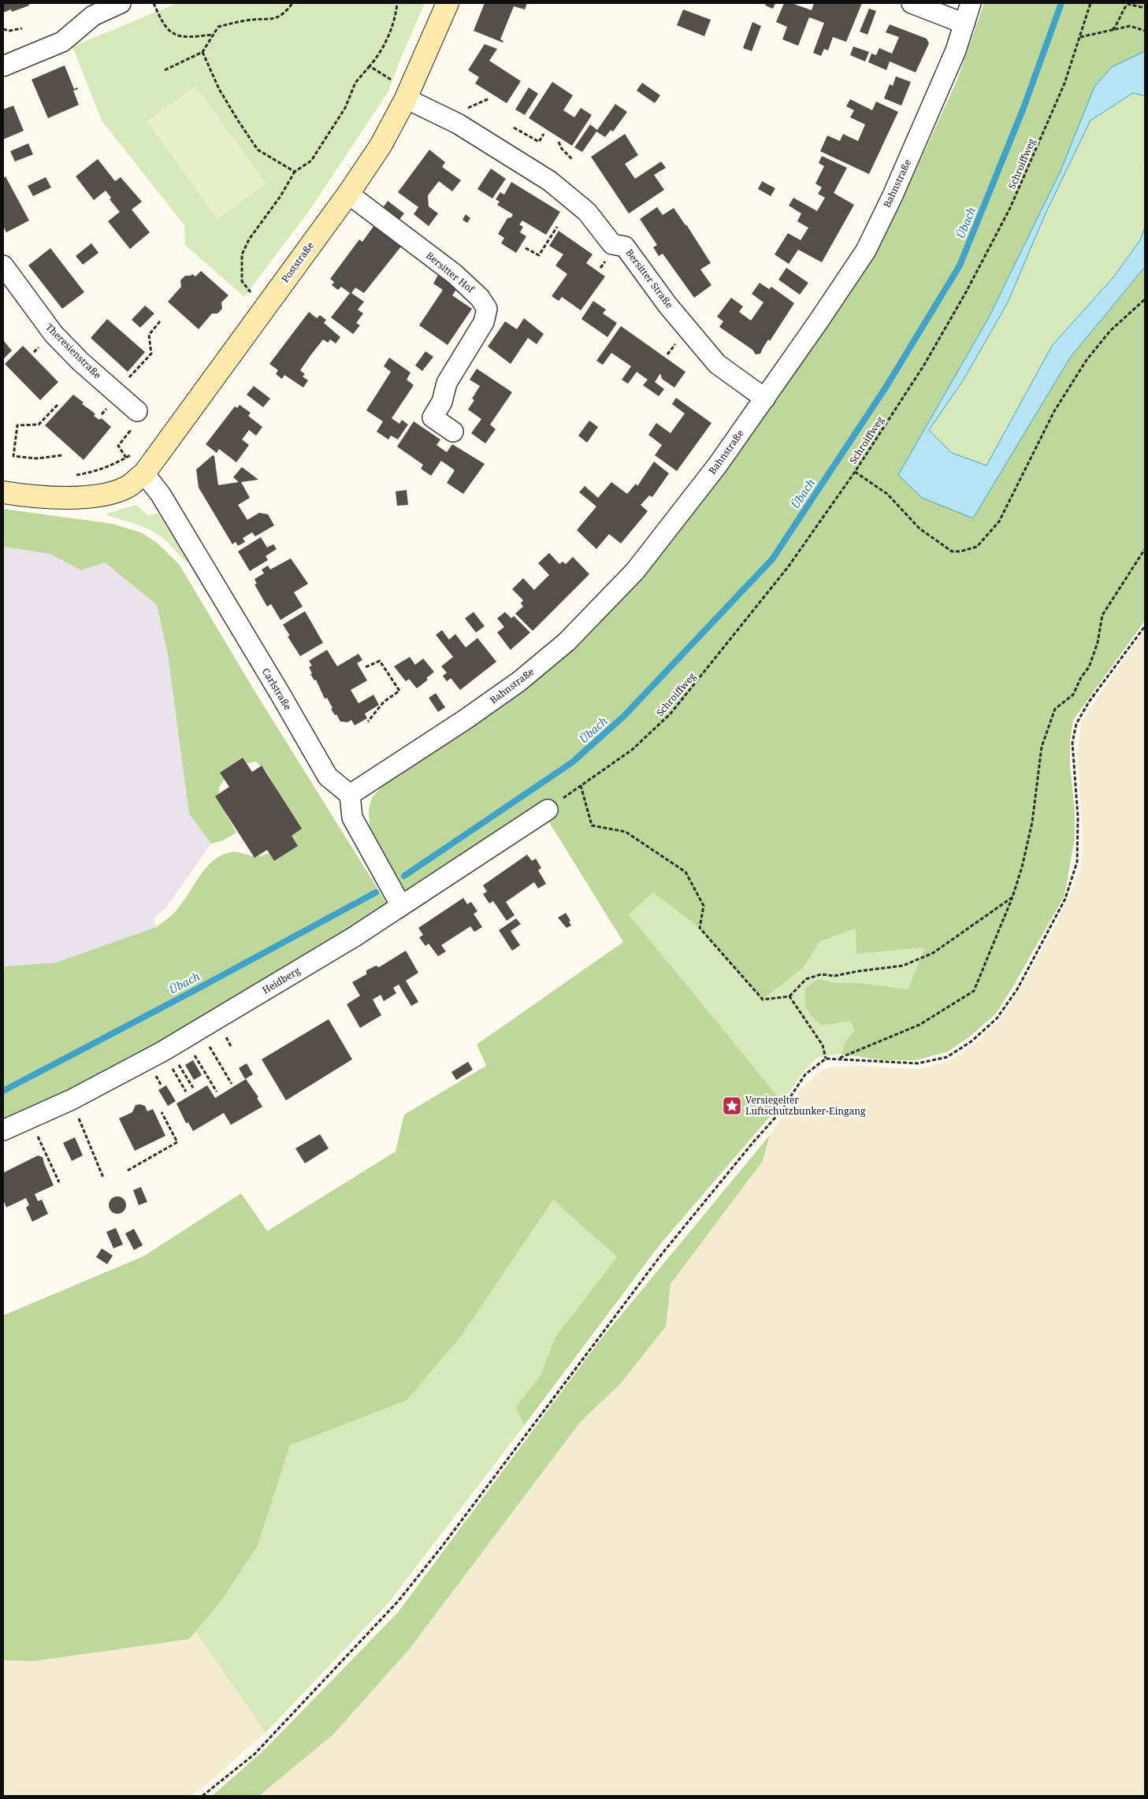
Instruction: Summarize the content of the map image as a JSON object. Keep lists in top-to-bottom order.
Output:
{
  "streets": {
    "main road": ["Poststraße"],
    "street": [
      "Bahnstraße",
      "Bersitter Hof",
      "Bersitter Straße",
      "Theresienstraße",
      "Carlstraße",
      "Heidberg"
    ],
    "path": ["Schroiffweg"]
  },
  "crossings": [
    ["Schroiffweg", "Heidberg"],
    ["Bahnstraße", "Bersitter Straße"],
    ["Bahnstraße", "Carlstraße"],
    ["Poststraße", "Bersitter Hof"],
    ["Poststraße", "Bersitter Straße"],
    ["Poststraße", "Carlstraße"]
  ],
  "water": ["Übach"],
  "places": {
    "place": ["Versiegelter Luftschutzbunker-Eingang"]
  }
}
